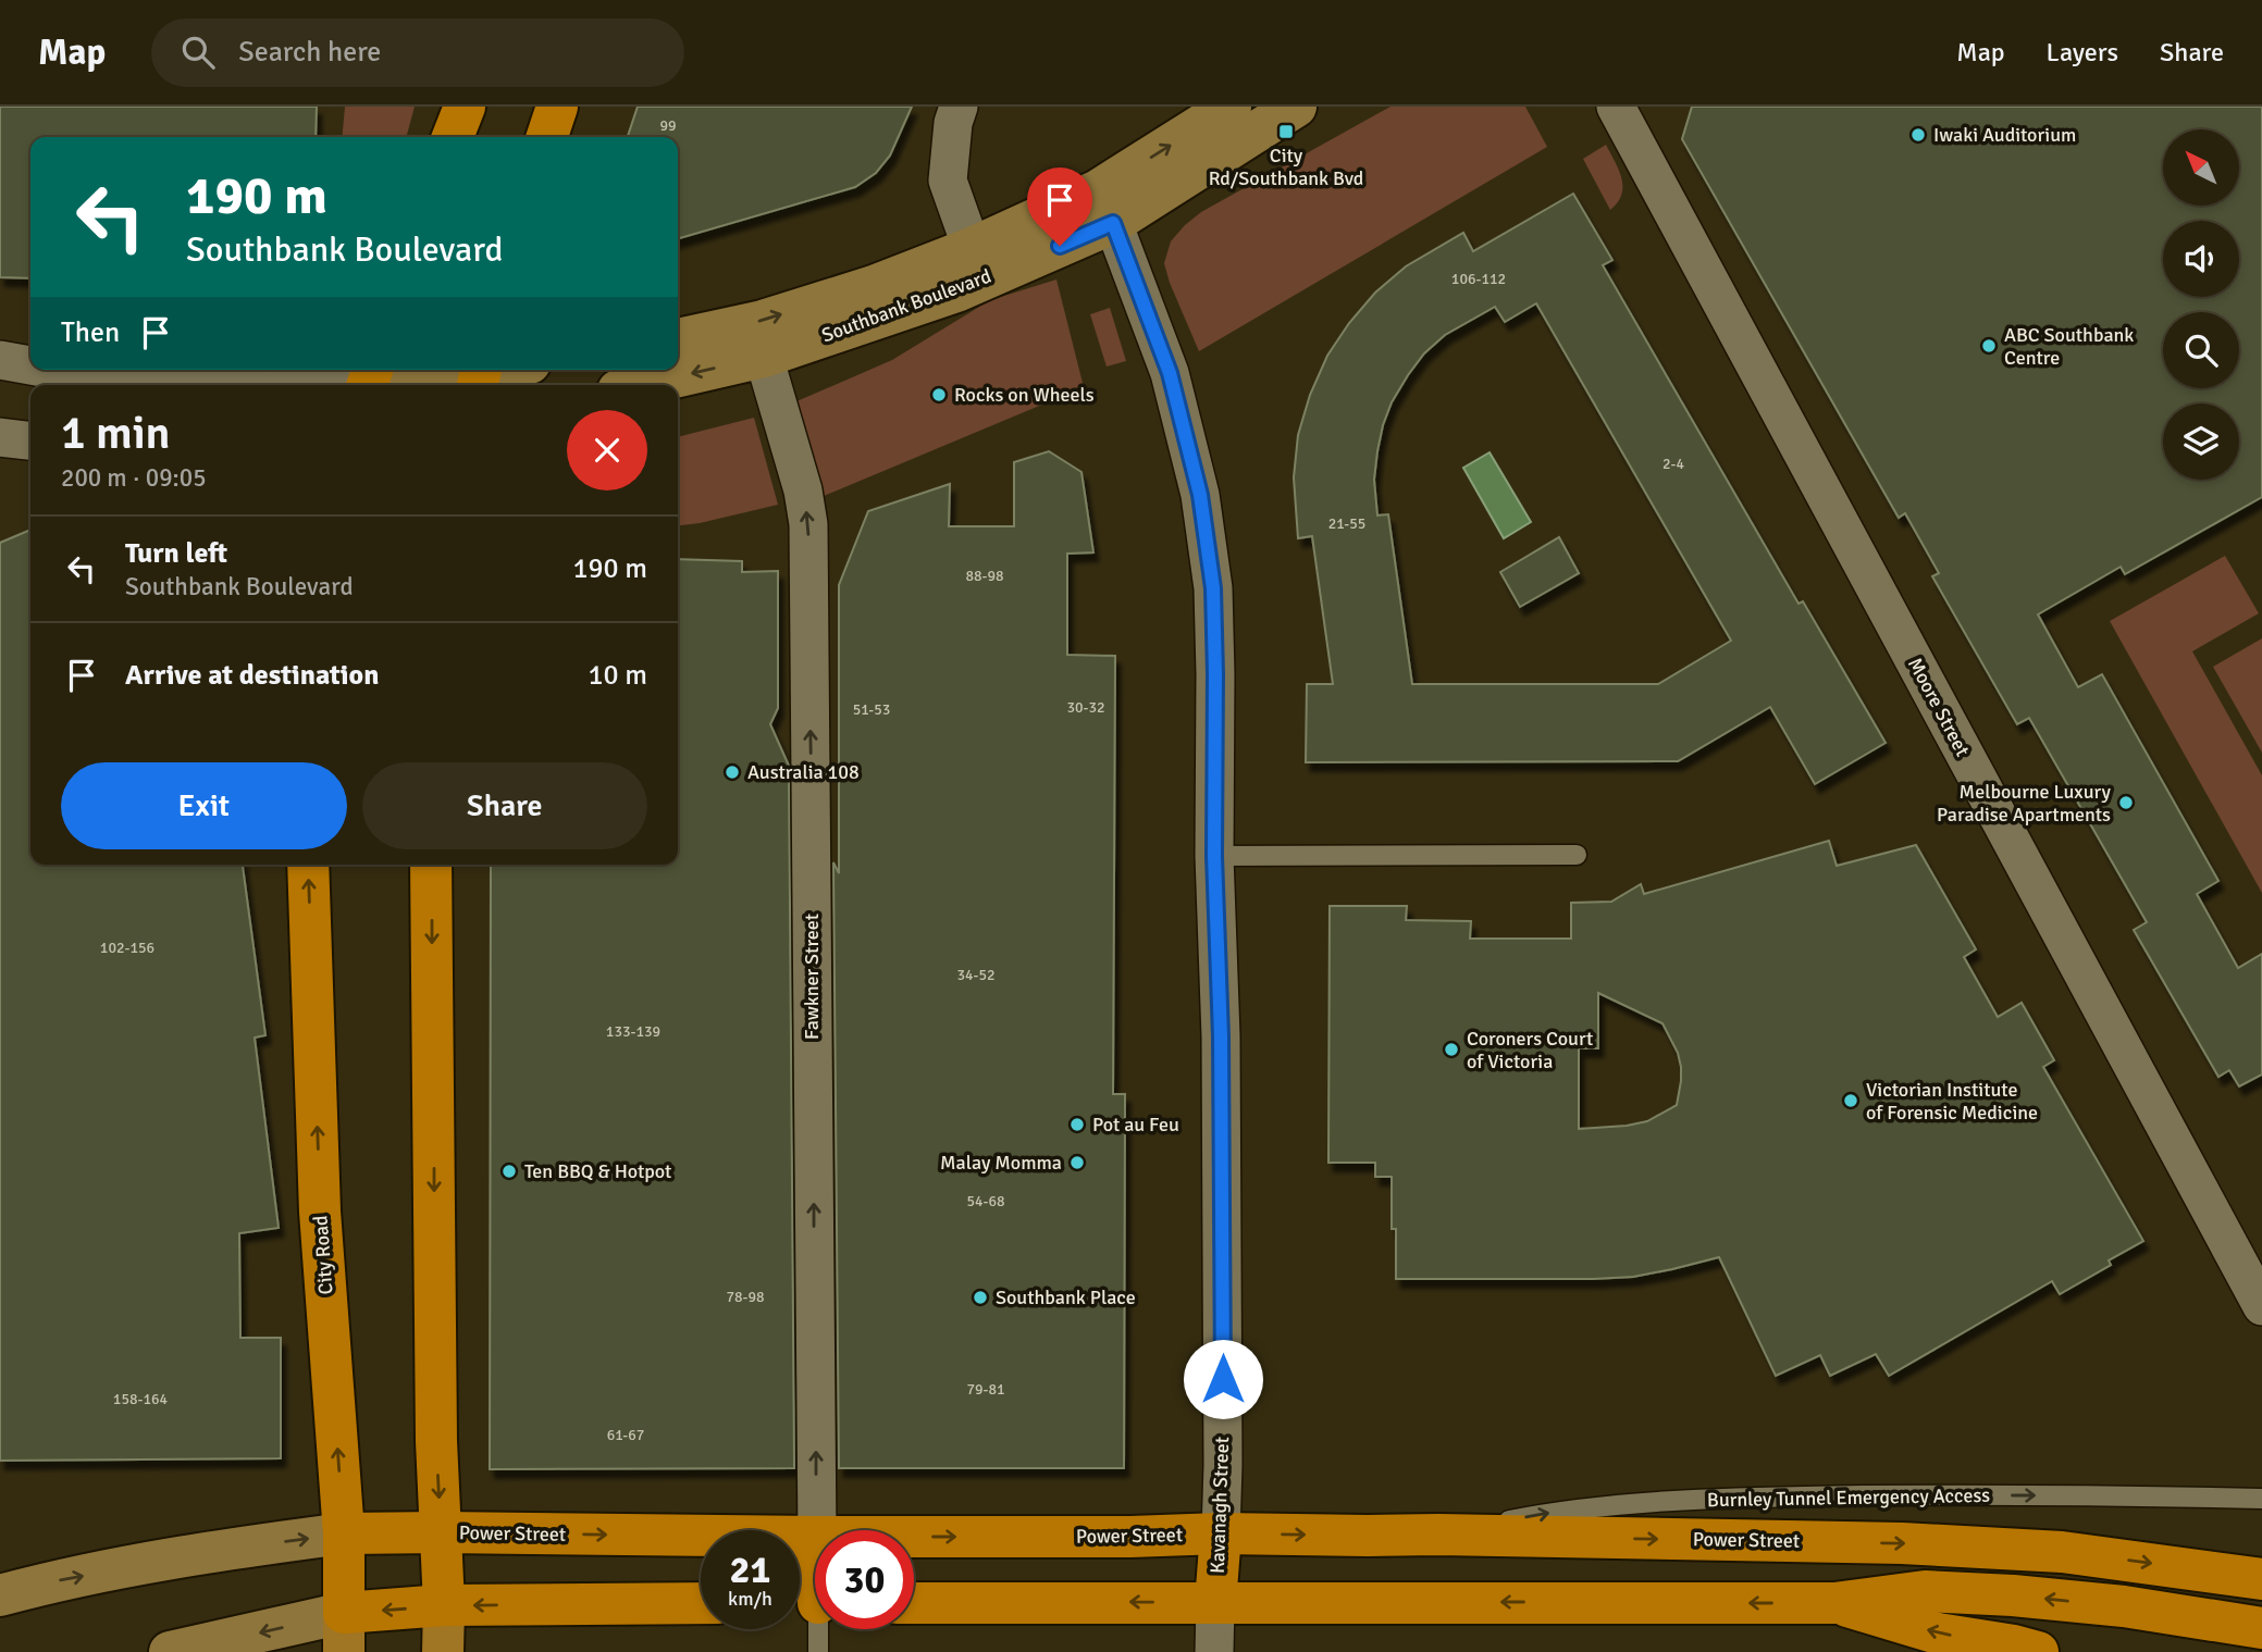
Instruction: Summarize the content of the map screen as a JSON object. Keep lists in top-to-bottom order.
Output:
{
  "streets": {
    "highway": [
      "Fawkner Street",
      "City Road",
      "Kavanagh Street",
      "Power Street"
    ],
    "main road": ["Southbank Boulevard"],
    "street": ["Moore Street"],
    "lane": ["Burnley Tunnel Emergency Access"]
  },
  "crossings": [
    ["Southbank Boulevard", "Fawkner Street"],
    ["Southbank Boulevard", "Kavanagh Street"],
    ["City Road", "Power Street"],
    ["Burnley Tunnel Emergency Access", "Power Street"],
    ["Kavanagh Street", "Power Street"]
  ],
  "one_way": ["Fawkner Street", "Burnley Tunnel Emergency Access"],
  "places": {
    "transit": ["City Rd/Southbank Bvd"],
    "other": [
      "Iwaki Auditorium",
      "ABC Southbank Centre",
      "Rocks on Wheels",
      "Australia 108",
      "Melbourne Luxury Paradise Apartments",
      "Coroners Court of Victoria",
      "Victorian Institute of Forensic Medicine",
      "Pot au Feu",
      "Malay Momma",
      "Ten BBQ & Hotpot",
      "Southbank Place"
    ]
  },
  "house_numbers": [
    "99",
    "106-112",
    "2-4",
    "21-55",
    "88-98",
    "30-32",
    "51-53",
    "102-156",
    "34-52",
    "133-139",
    "54-68",
    "78-98",
    "79-81",
    "158-164",
    "61-67"
  ],
  "north": "top left",
  "page": {
    "header": "Map",
    "search": "Search here",
    "nav": ["Map", "Layers", "Share"],
    "turn": ["190 m", "Southbank Boulevard"],
    "then": "Then",
    "heading": ["1 min", "200 m · 09:05"],
    "list": [
      {
        "name": "Turn left",
        "note": "Southbank Boulevard",
        "value": "190 m"
      },
      {
        "name": "Arrive at destination",
        "value": "10 m"
      }
    ],
    "buttons": ["Exit", "Share"],
    "speed": "21 km/h",
    "limit": "30"
  }
}
